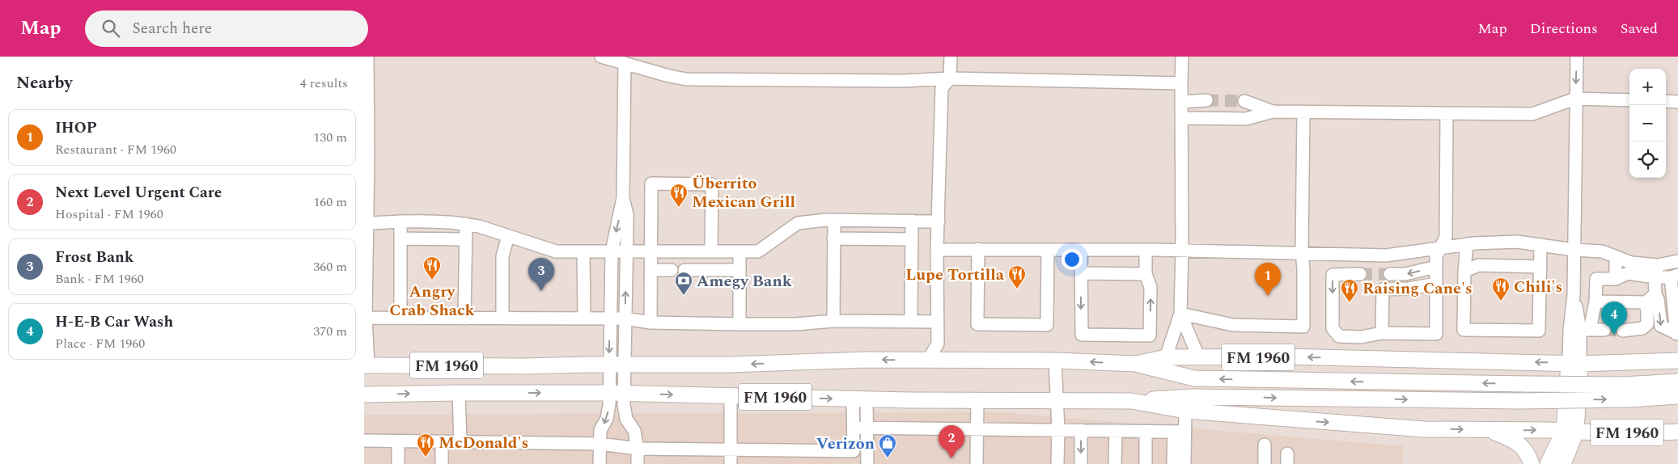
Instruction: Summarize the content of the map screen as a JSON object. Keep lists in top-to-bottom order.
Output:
{
  "streets": {
    "main road": ["FM 1960"]
  },
  "places": {
    "restaurant": [
      "Überrito Mexican Grill",
      "Angry Crab Shack",
      "Lupe Tortilla",
      "Chili's",
      "Raising Cane's",
      "McDonald's"
    ],
    "bank": ["Amegy Bank"],
    "shop": ["Verizon"]
  },
  "page": {
    "header": "Map",
    "search": "Search here",
    "nav": ["Map", "Directions", "Saved"],
    "heading": ["Nearby", "4 results"],
    "map_buttons": ["+", "−"],
    "list": [
      {
        "mark": "1",
        "name": "IHOP",
        "note": "Restaurant · FM 1960",
        "value": "130 m"
      },
      {
        "mark": "2",
        "name": "Next Level Urgent Care",
        "note": "Hospital · FM 1960",
        "value": "160 m"
      },
      {
        "mark": "3",
        "name": "Frost Bank",
        "note": "Bank · FM 1960",
        "value": "360 m"
      },
      {
        "mark": "4",
        "name": "H-E-B Car Wash",
        "note": "Place · FM 1960",
        "value": "370 m"
      }
    ],
    "pins": [
      "3",
      "1",
      "4",
      "2"
    ]
  }
}
